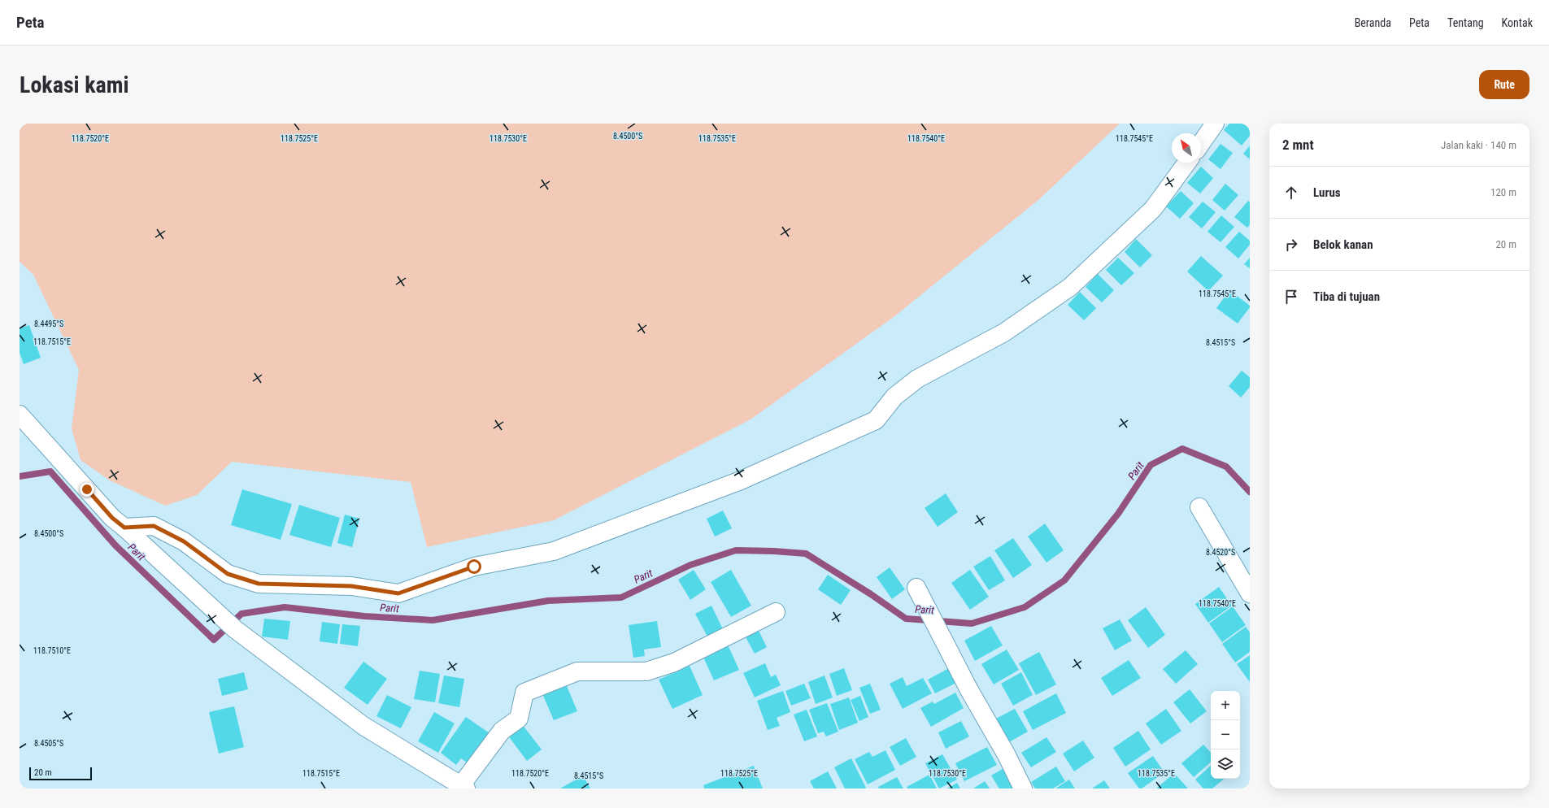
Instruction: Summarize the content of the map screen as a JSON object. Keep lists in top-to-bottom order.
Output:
{
  "water": ["Parit"],
  "scale_bar": "20 m",
  "north": "top left",
  "page": {
    "header": "Peta",
    "nav": [
      "Beranda",
      "Peta",
      "Tentang",
      "Kontak"
    ],
    "buttons": "Rute",
    "title": "Lokasi kami",
    "heading": ["2 mnt", "Jalan kaki · 140 m"],
    "list": [
      ["Lurus", "120 m"],
      ["Belok kanan", "20 m"],
      "Tiba di tujuan"
    ],
    "map_buttons": ["+", "−"],
    "scale": "20 m"
  },
  "coordinates": [
    "8.4500°S",
    "118.7520°E",
    "118.7525°E",
    "118.7530°E",
    "118.7535°E",
    "118.7540°E",
    "118.7545°E",
    "8.4495°S",
    "118.7515°E",
    "8.4515°S",
    "8.4520°S",
    "118.7510°E",
    "8.4505°S"
  ]
}
